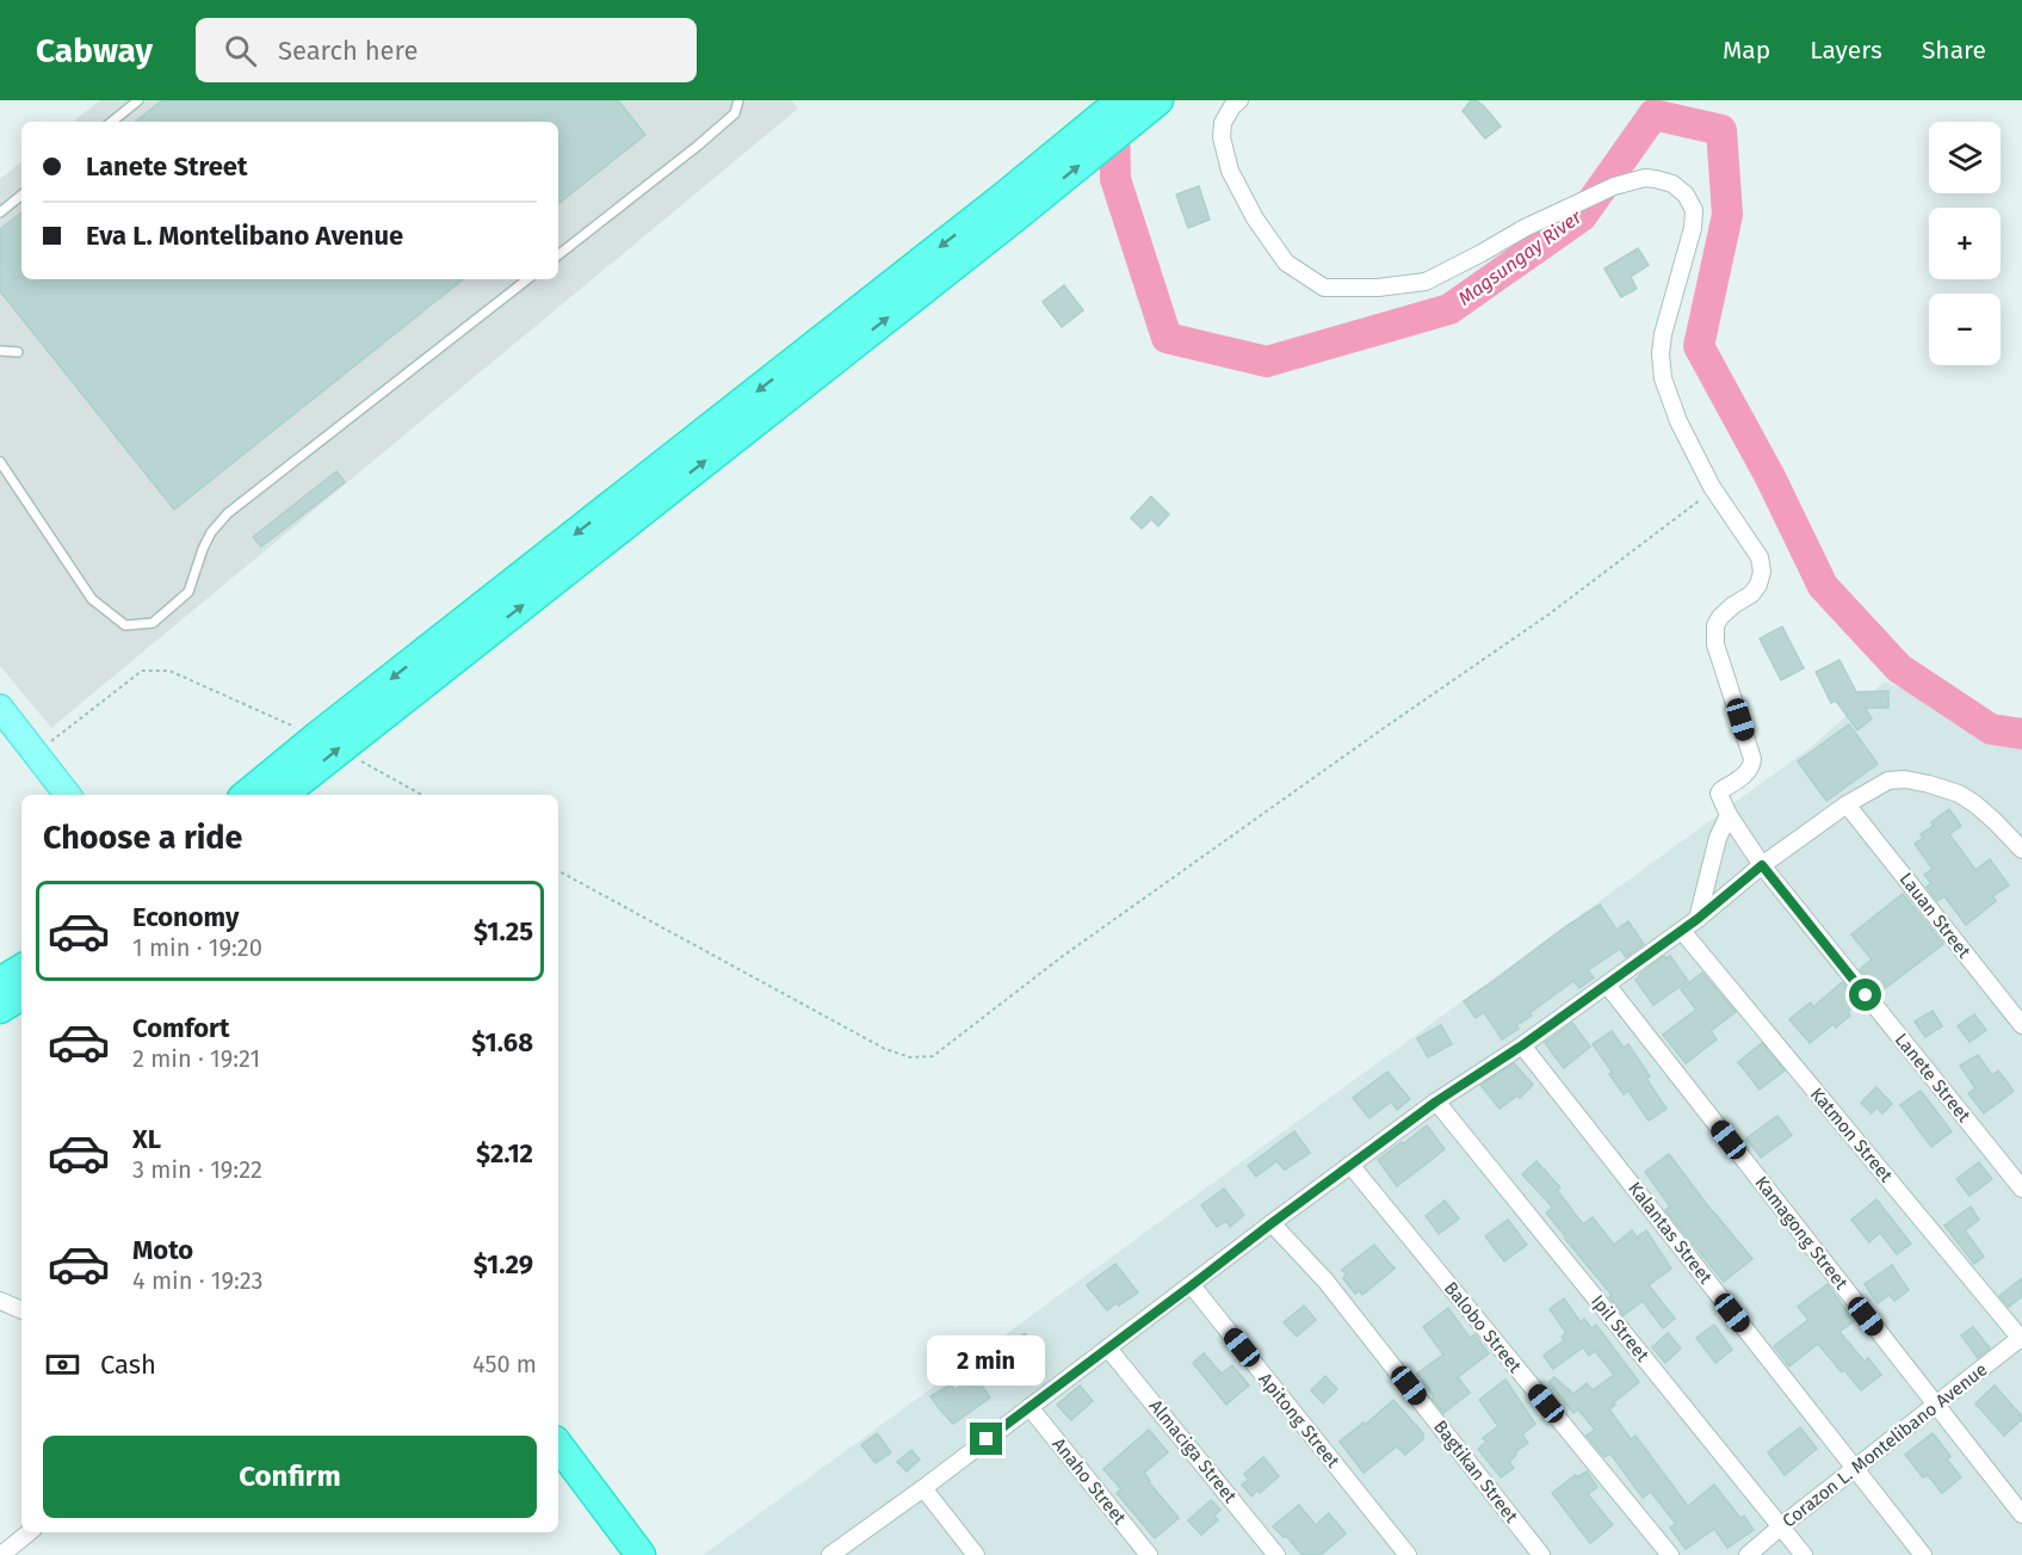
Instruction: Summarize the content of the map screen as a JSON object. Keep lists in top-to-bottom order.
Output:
{
  "streets": {
    "street": [
      "Lauan Street",
      "Lanete Street",
      "Katmon Street",
      "Kalantas Street",
      "Kamagong Street",
      "Balobo Street",
      "Ipil Street",
      "Apitong Street",
      "Corazon L. Montelibano Avenue",
      "Almaciga Street",
      "Bagtikan Street",
      "Anaho Street"
    ]
  },
  "crossings": [
    ["Katmon Street", "Corazon L. Montelibano Avenue"],
    ["Kalantas Street", "Corazon L. Montelibano Avenue"],
    ["Kamagong Street", "Corazon L. Montelibano Avenue"],
    ["Ipil Street", "Corazon L. Montelibano Avenue"]
  ],
  "water": ["Magsungay River"],
  "page": {
    "header": "Cabway",
    "search": "Search here",
    "nav": ["Map", "Layers", "Share"],
    "map_buttons": ["+", "−"],
    "banner": ["Lanete Street", "Eva L. Montelibano Avenue"],
    "heading": "Choose a ride",
    "list": [
      {
        "name": "Economy",
        "note": "1 min · 19:20",
        "value": "$1.25"
      },
      {
        "name": "Comfort",
        "note": "2 min · 19:21",
        "value": "$1.68"
      },
      {
        "name": "XL",
        "note": "3 min · 19:22",
        "value": "$2.12"
      },
      {
        "name": "Moto",
        "note": "4 min · 19:23",
        "value": "$1.29"
      }
    ],
    "pay": ["Cash", "450 m"],
    "bubble": "2 min",
    "buttons": "Confirm"
  }
}
